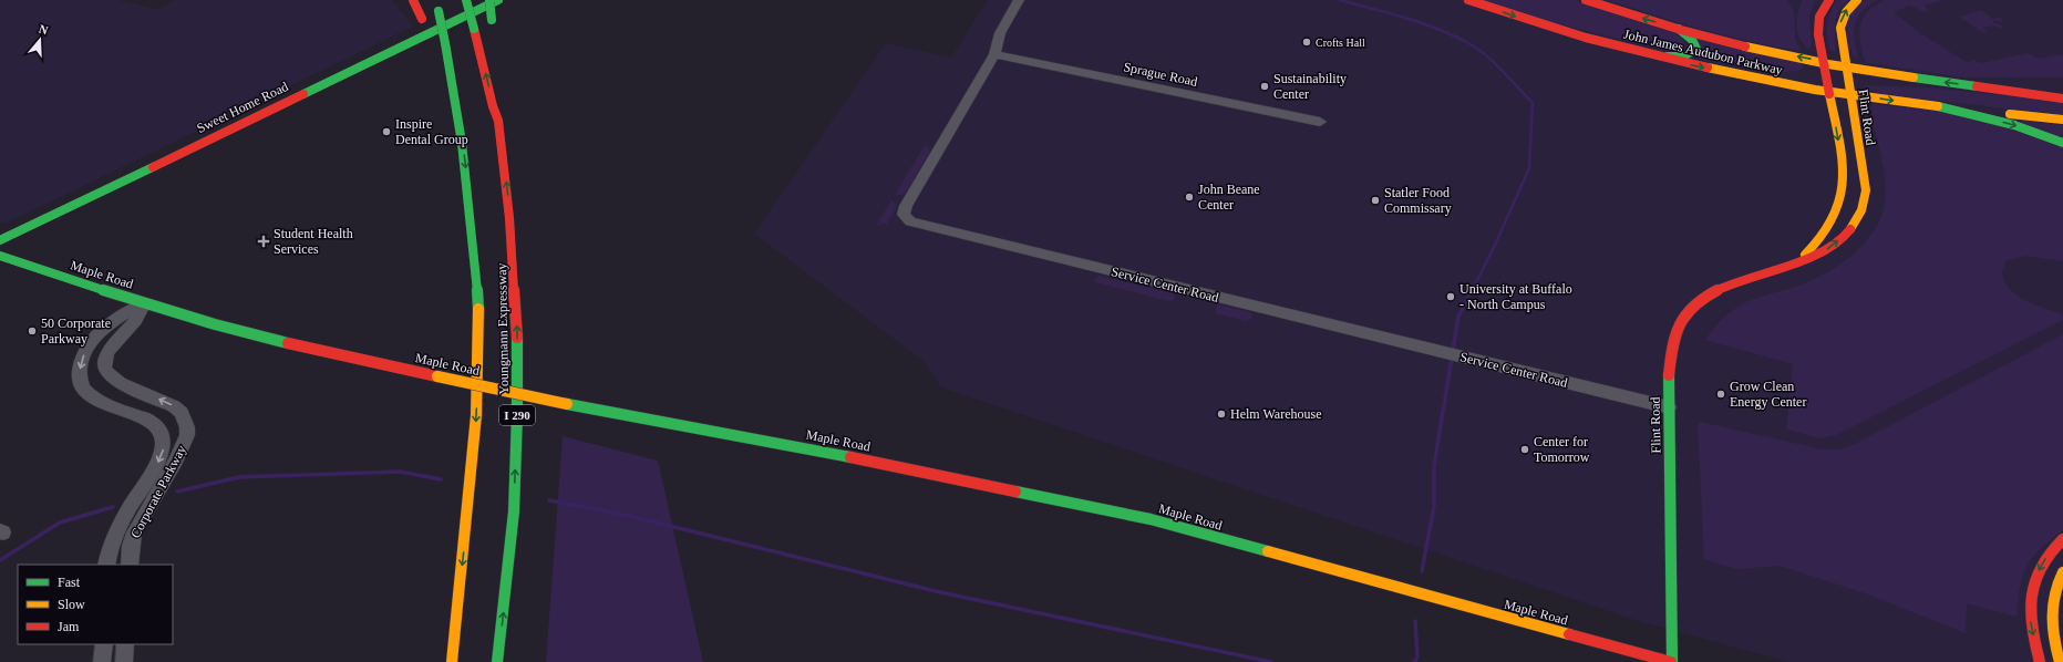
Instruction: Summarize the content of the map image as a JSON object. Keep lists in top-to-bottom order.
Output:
{
  "streets": {
    "main road": [
      "John James Audubon Parkway",
      "Sweet Home Road",
      "Flint Road",
      "Maple Road",
      "Youngmann Expressway",
      "I 290"
    ],
    "street": ["Sprague Road", "Service Center Road", "Corporate Parkway"]
  },
  "crossings": [
    ["John James Audubon Parkway", "Flint Road"],
    ["Sprague Road", "Service Center Road"],
    ["Flint Road", "Maple Road"],
    ["Flint Road", "Service Center Road"],
    ["Maple Road", "Corporate Parkway"]
  ],
  "places": {
    "other": [
      "Crofts Hall",
      "Sustainability Center",
      "Inspire Dental Group",
      "John Beane Center",
      "Statler Food Commissary",
      "University at Buffalo - North Campus",
      "50 Corporate Parkway",
      "Grow Clean Energy Center",
      "Helm Warehouse",
      "Center for Tomorrow"
    ],
    "health": ["Student Health Services"]
  },
  "legend": ["Fast", "Slow", "Jam"],
  "north": "top"
}
